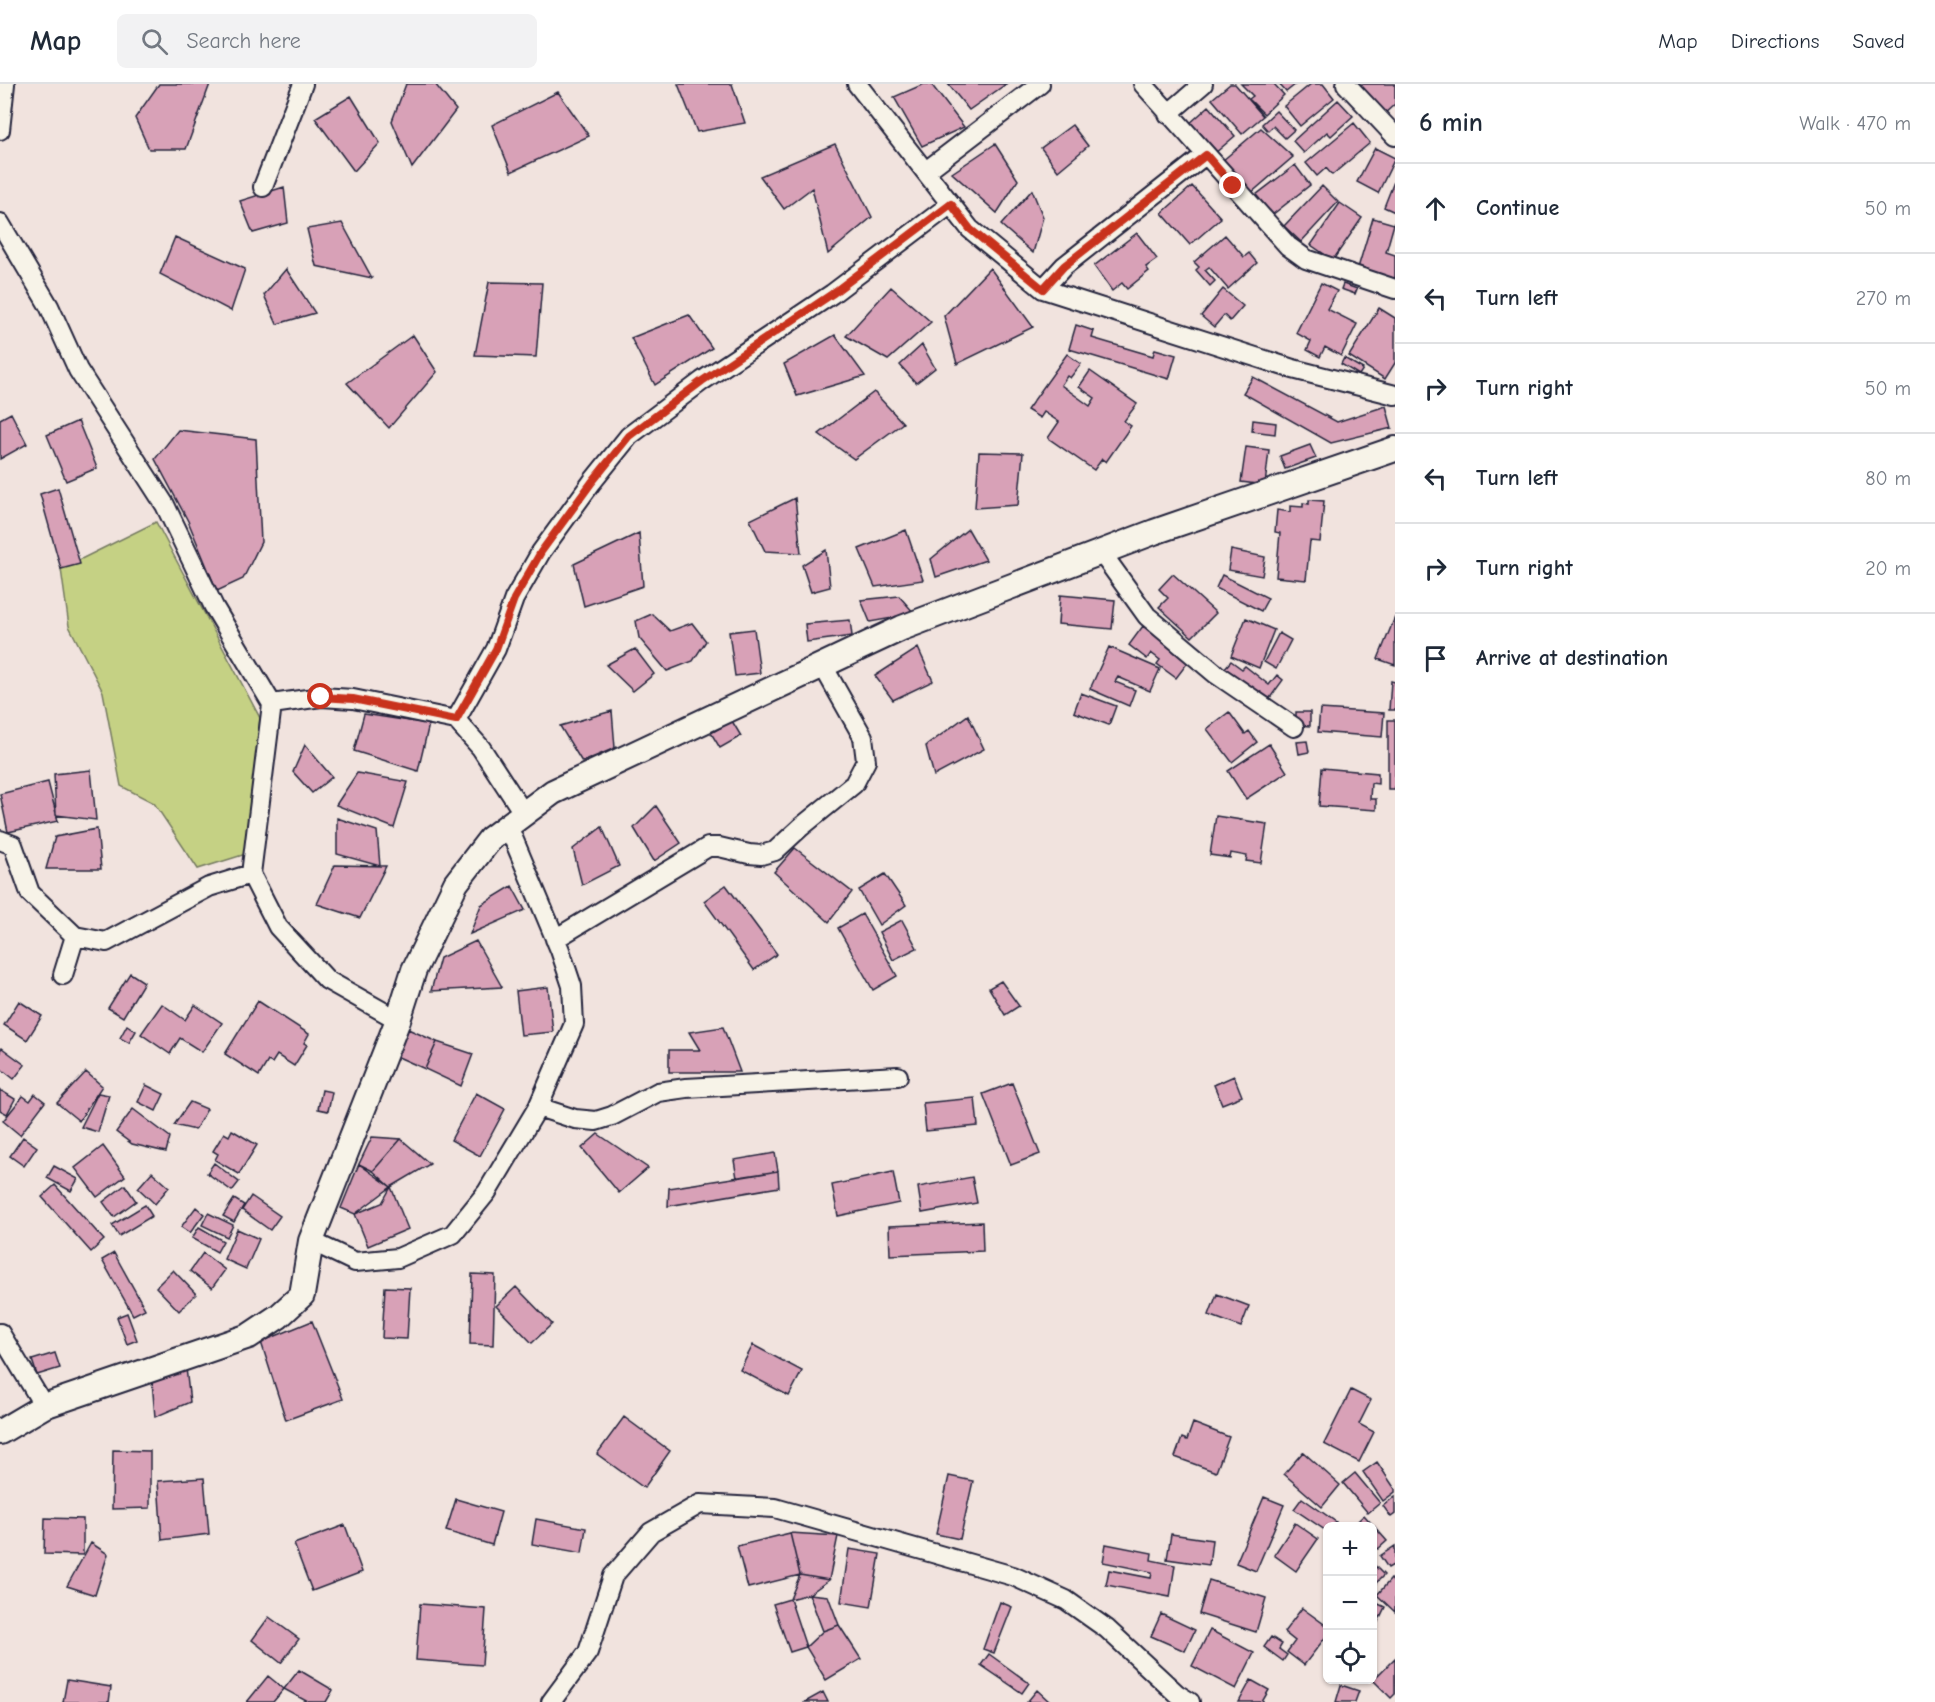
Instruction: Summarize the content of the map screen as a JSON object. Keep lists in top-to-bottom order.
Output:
{
  "page": {
    "header": "Map",
    "search": "Search here",
    "nav": ["Map", "Directions", "Saved"],
    "heading": ["6 min", "Walk · 470 m"],
    "list": [
      ["Continue", "50 m"],
      ["Turn left", "270 m"],
      ["Turn right", "50 m"],
      ["Turn left", "80 m"],
      ["Turn right", "20 m"],
      "Arrive at destination"
    ],
    "map_buttons": ["+", "−"]
  }
}
